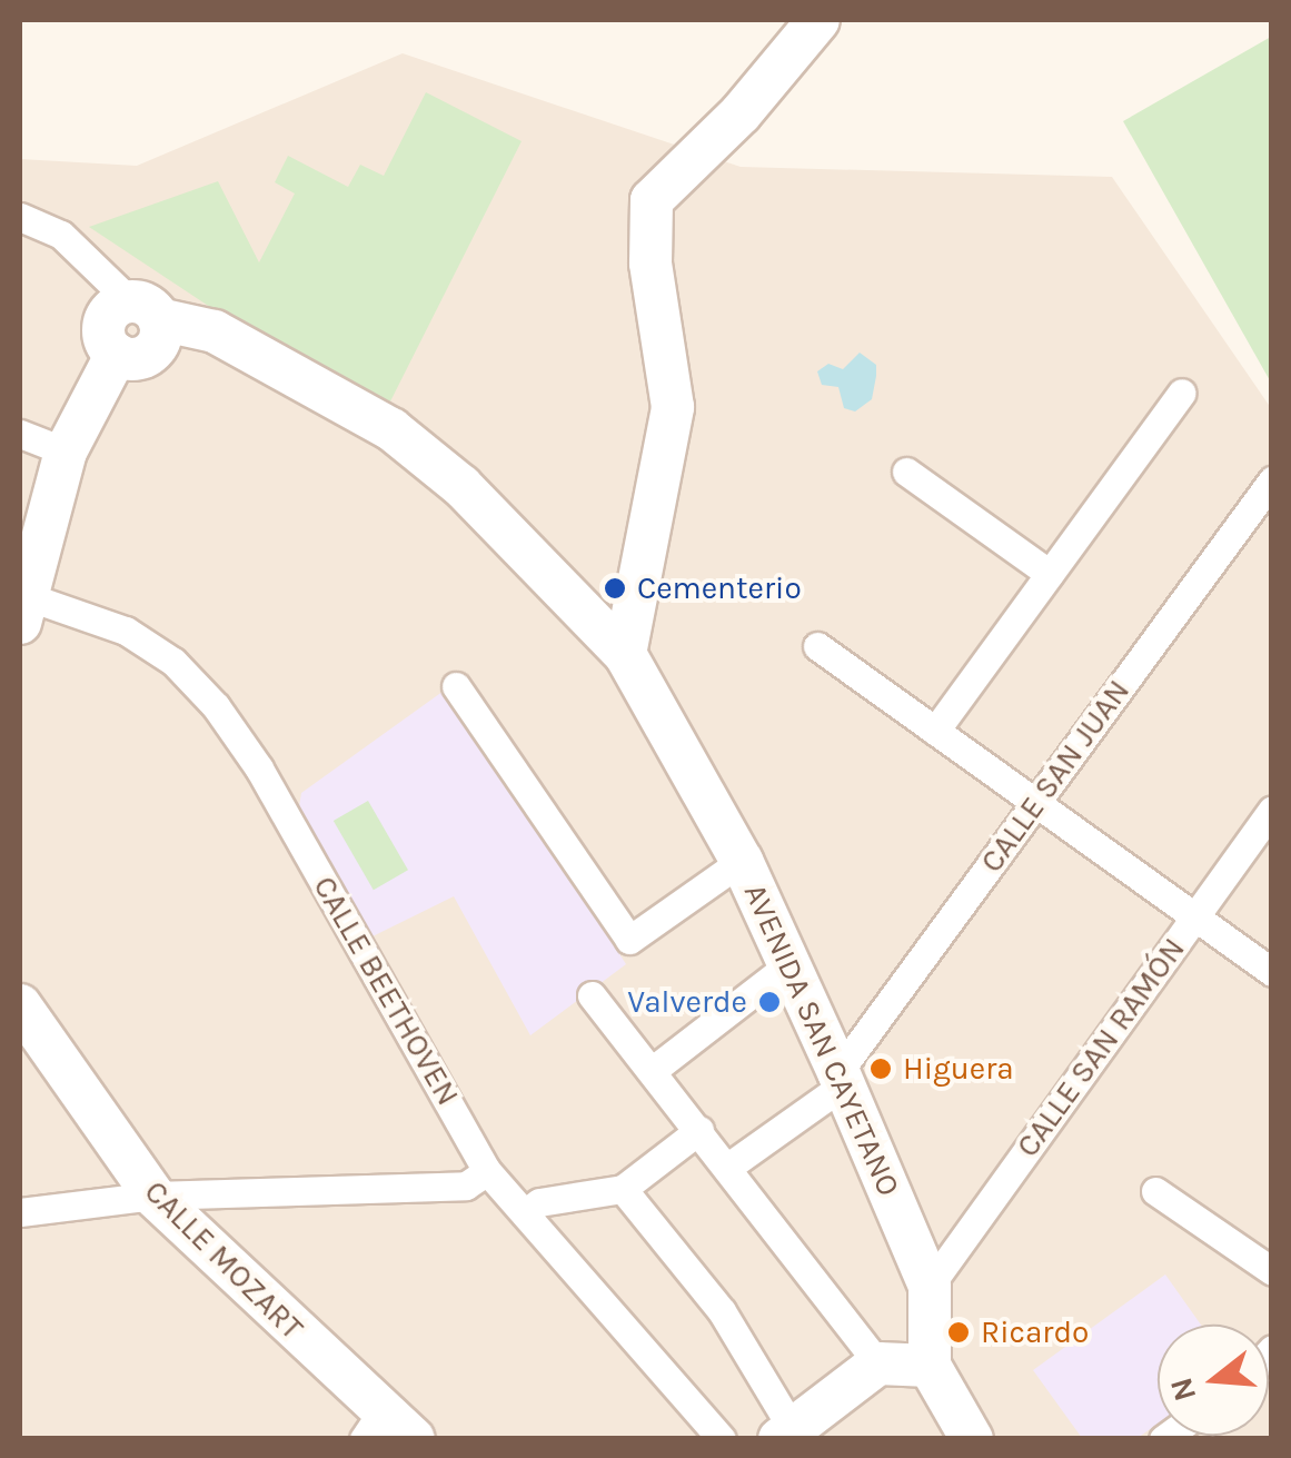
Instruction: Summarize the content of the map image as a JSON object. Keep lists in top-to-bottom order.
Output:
{
  "streets": {
    "street": [
      "CALLE SAN JUAN",
      "CALLE BEETHOVEN",
      "AVENIDA SAN CAYETANO",
      "CALLE SAN RAMÓN",
      "CALLE MOZART"
    ]
  },
  "crossings": [
    ["CALLE SAN JUAN", "AVENIDA SAN CAYETANO"],
    ["AVENIDA SAN CAYETANO", "CALLE SAN RAMÓN"]
  ],
  "places": [
    "Cementerio",
    "Valverde",
    "Higuera",
    "Ricardo"
  ],
  "north": "left"
}
